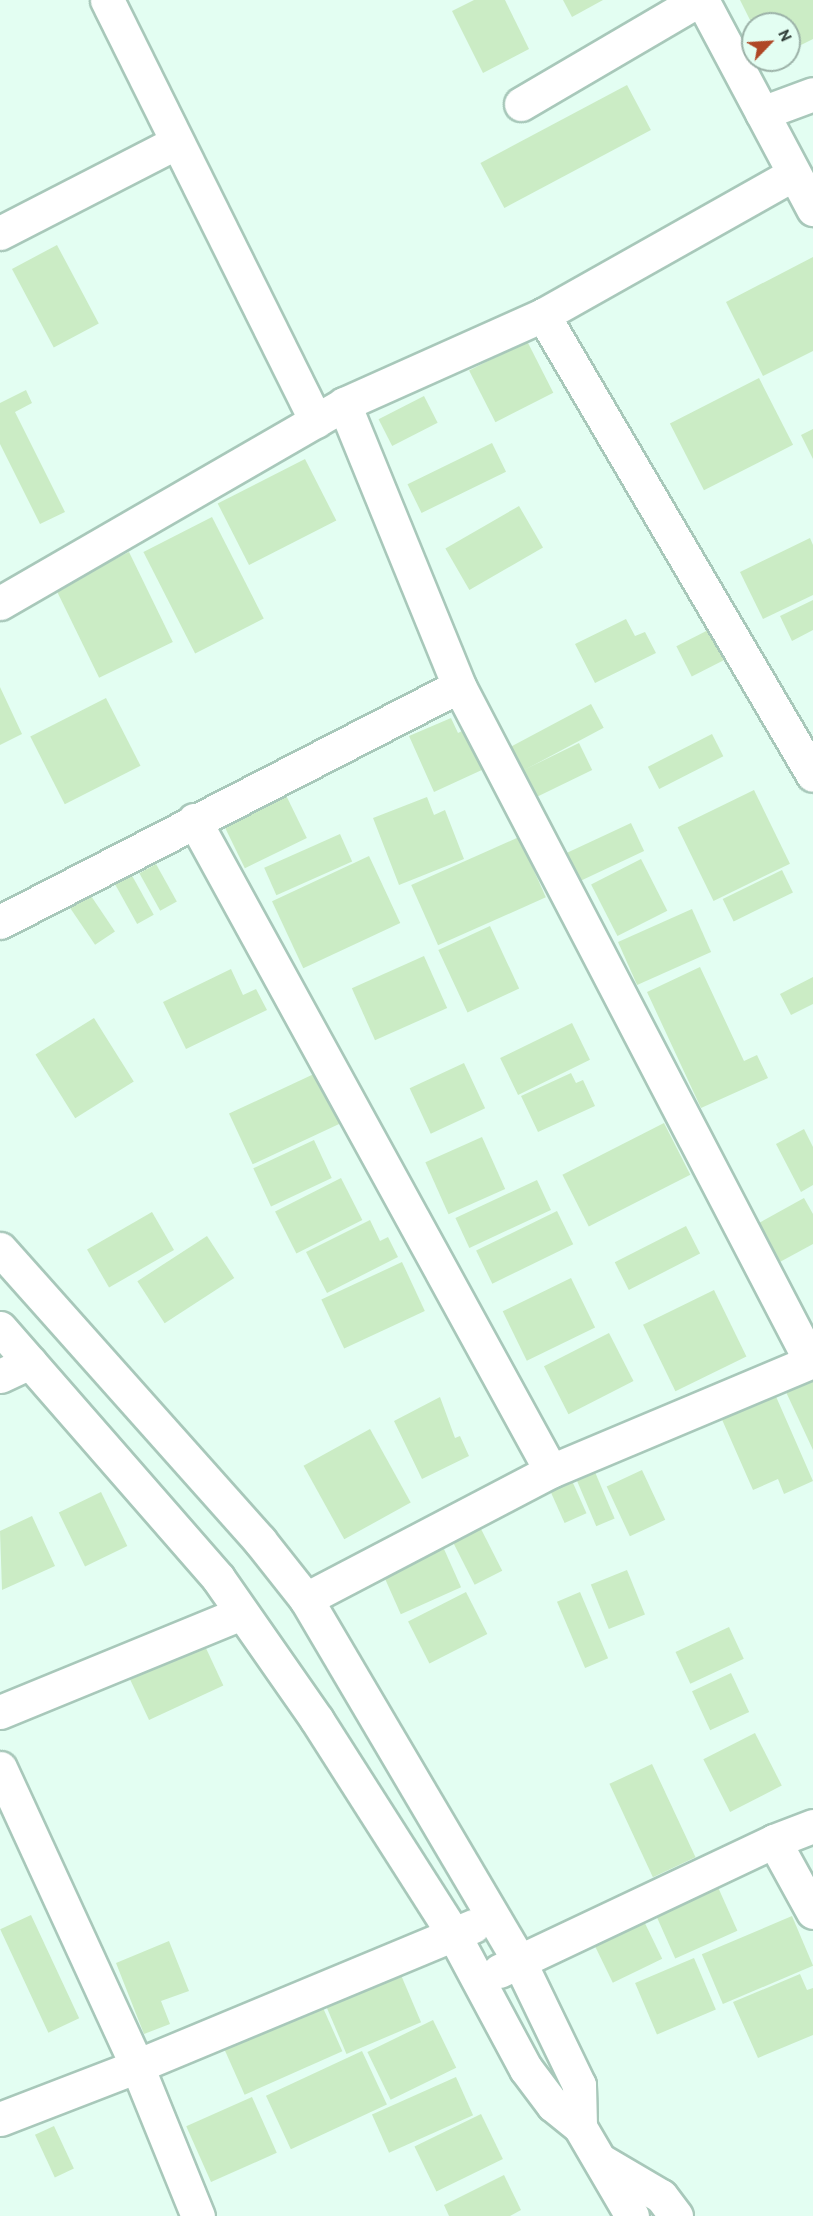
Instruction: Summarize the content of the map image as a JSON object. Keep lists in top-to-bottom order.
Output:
{
  "north": "top right"
}
